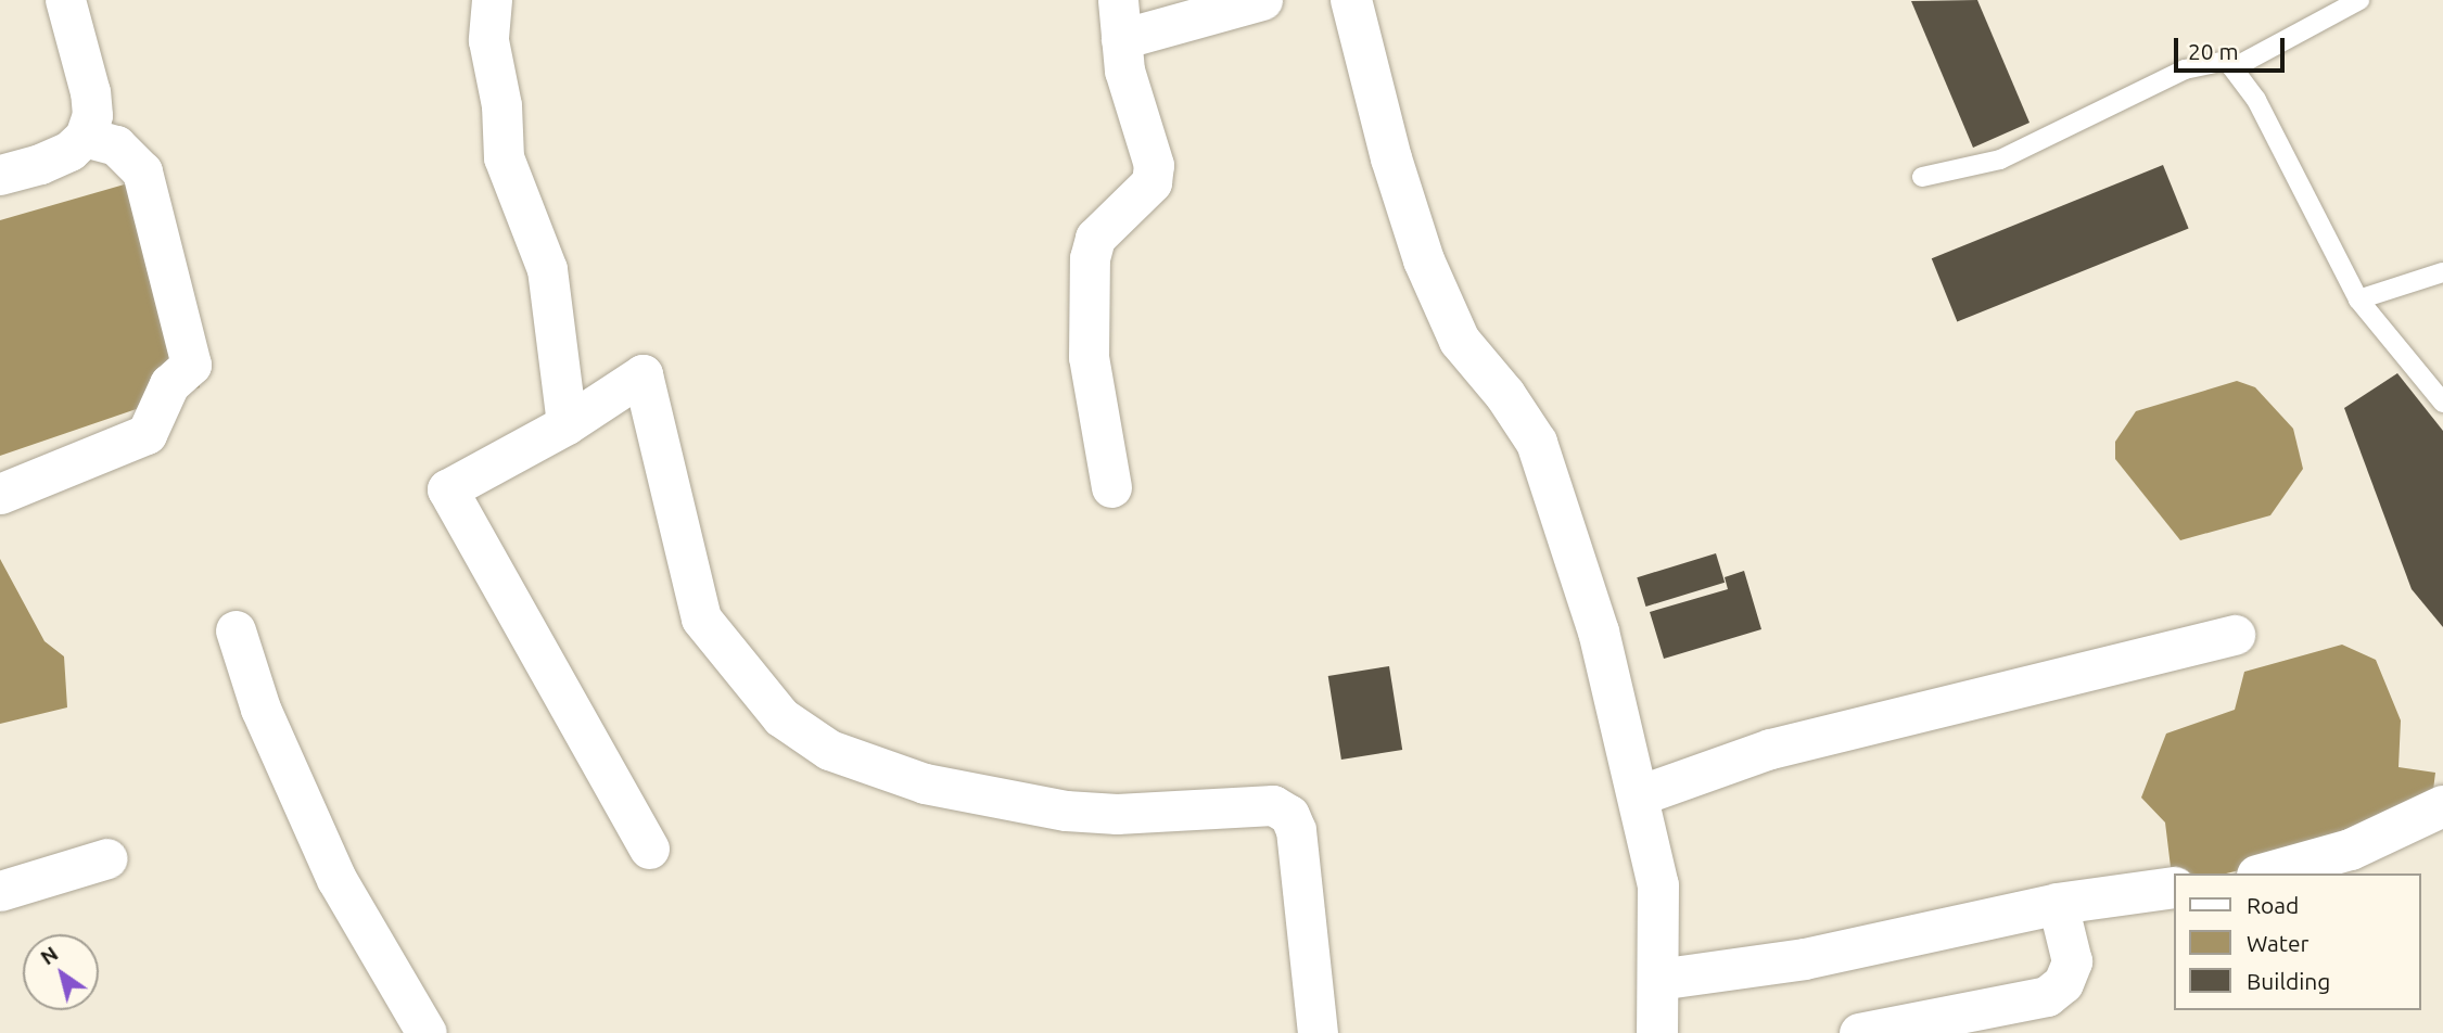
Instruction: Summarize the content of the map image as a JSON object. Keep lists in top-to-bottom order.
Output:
{
  "legend": ["Road", "Water", "Building"],
  "scale_bar": "20 m",
  "north": "top left"
}
